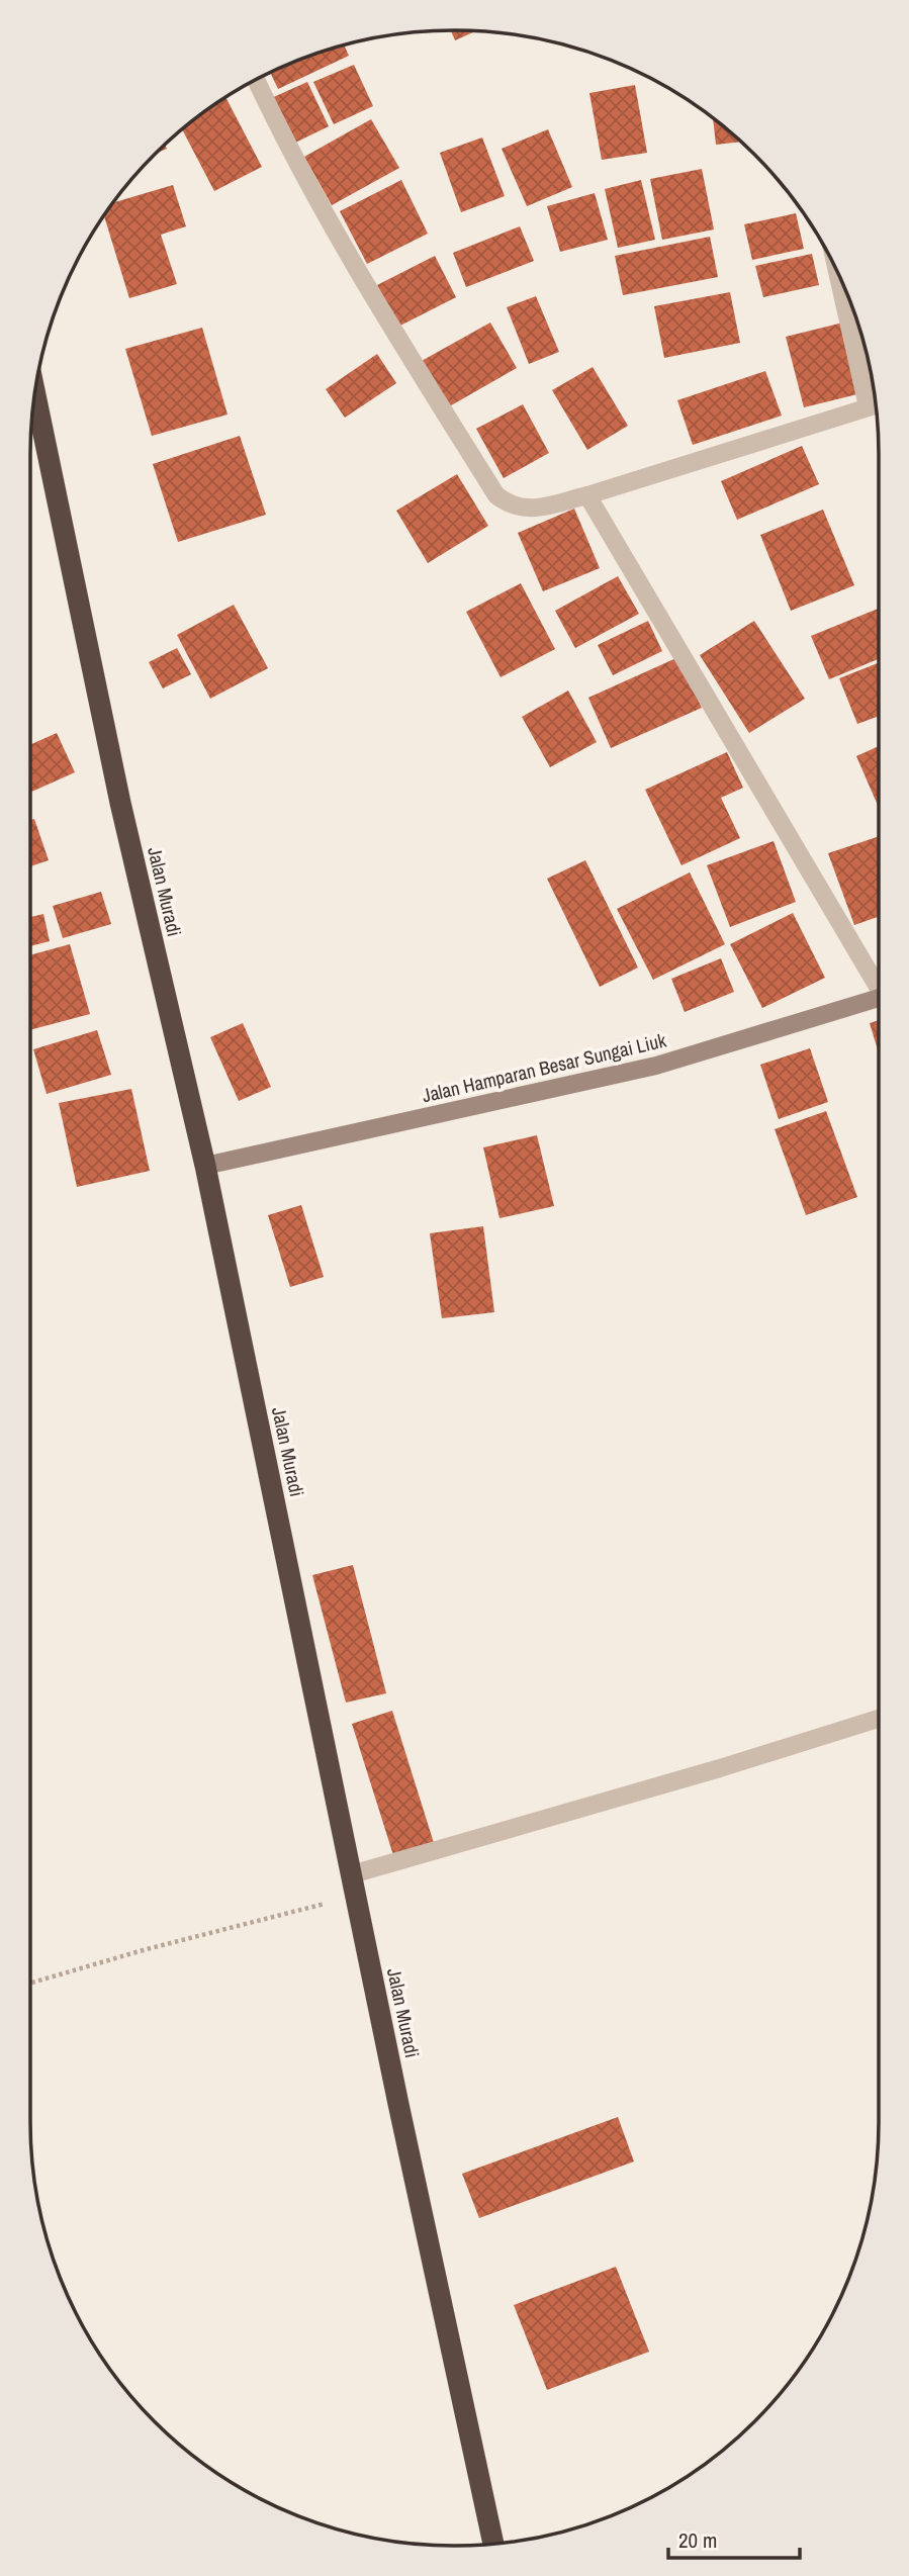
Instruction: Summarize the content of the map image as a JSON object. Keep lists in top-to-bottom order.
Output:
{
  "streets": {
    "highway": ["Jalan Muradi"],
    "street": ["Jalan Hamparan Besar Sungai Liuk"]
  },
  "crossings": [
    ["Jalan Muradi", "Jalan Hamparan Besar Sungai Liuk"]
  ],
  "scale_bar": "20 m"
}
